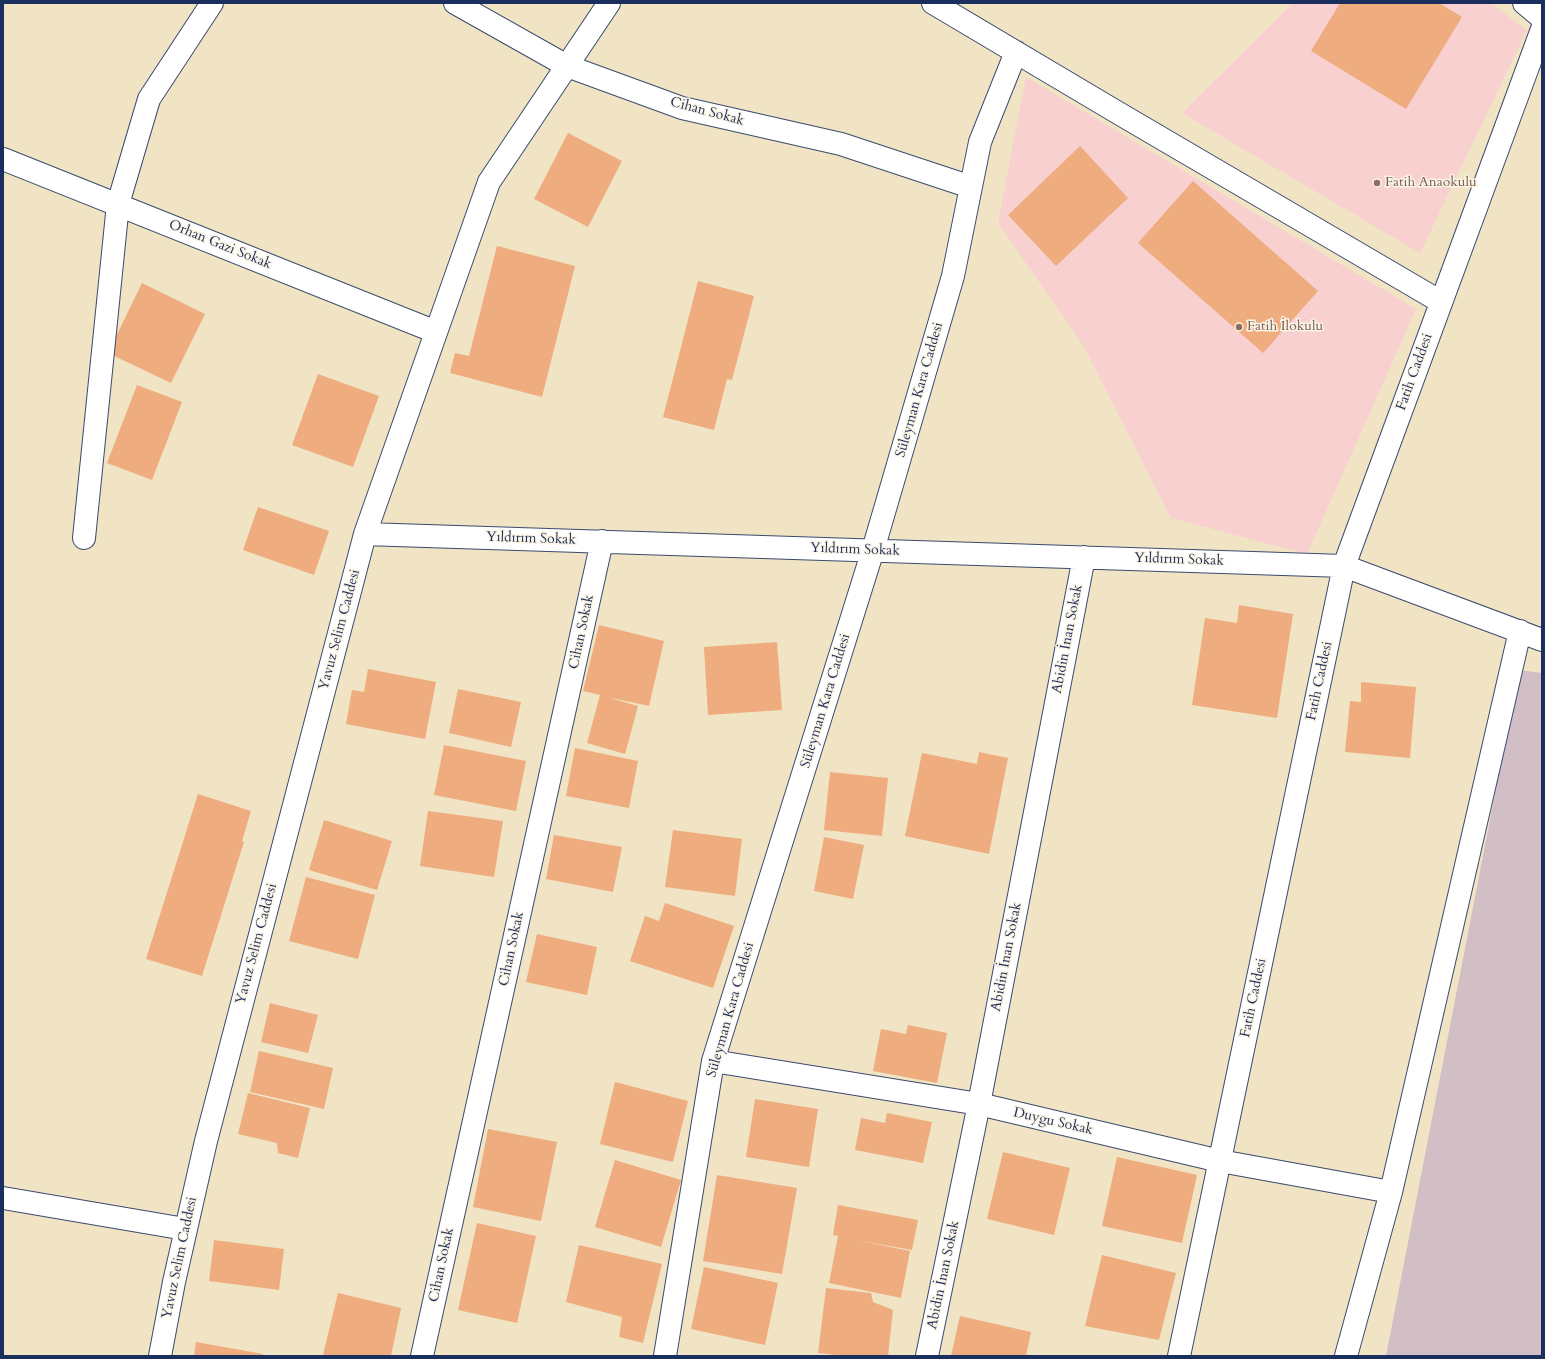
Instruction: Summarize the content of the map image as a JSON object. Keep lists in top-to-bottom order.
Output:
{
  "streets": {
    "street": [
      "Cihan Sokak",
      "Orhan Gazi Sokak",
      "Fatih Caddesi",
      "Süleyman Kara Caddesi",
      "Yıldırım Sokak",
      "Yavuz Selim Caddesi",
      "Abidin İnan Sokak",
      "Duygu Sokak"
    ]
  },
  "crossings": [
    ["Cihan Sokak", "Süleyman Kara Caddesi"],
    ["Cihan Sokak", "Yıldırım Sokak"],
    ["Cihan Sokak", "Yavuz Selim Caddesi"],
    ["Orhan Gazi Sokak", "Yavuz Selim Caddesi"],
    ["Fatih Caddesi", "Yıldırım Sokak"],
    ["Fatih Caddesi", "Duygu Sokak"],
    ["Süleyman Kara Caddesi", "Yıldırım Sokak"],
    ["Süleyman Kara Caddesi", "Duygu Sokak"],
    ["Yıldırım Sokak", "Yavuz Selim Caddesi"],
    ["Yıldırım Sokak", "Abidin İnan Sokak"],
    ["Abidin İnan Sokak", "Duygu Sokak"]
  ],
  "places": ["Fatih Anaokulu", "Fatih İlokulu"]
}
